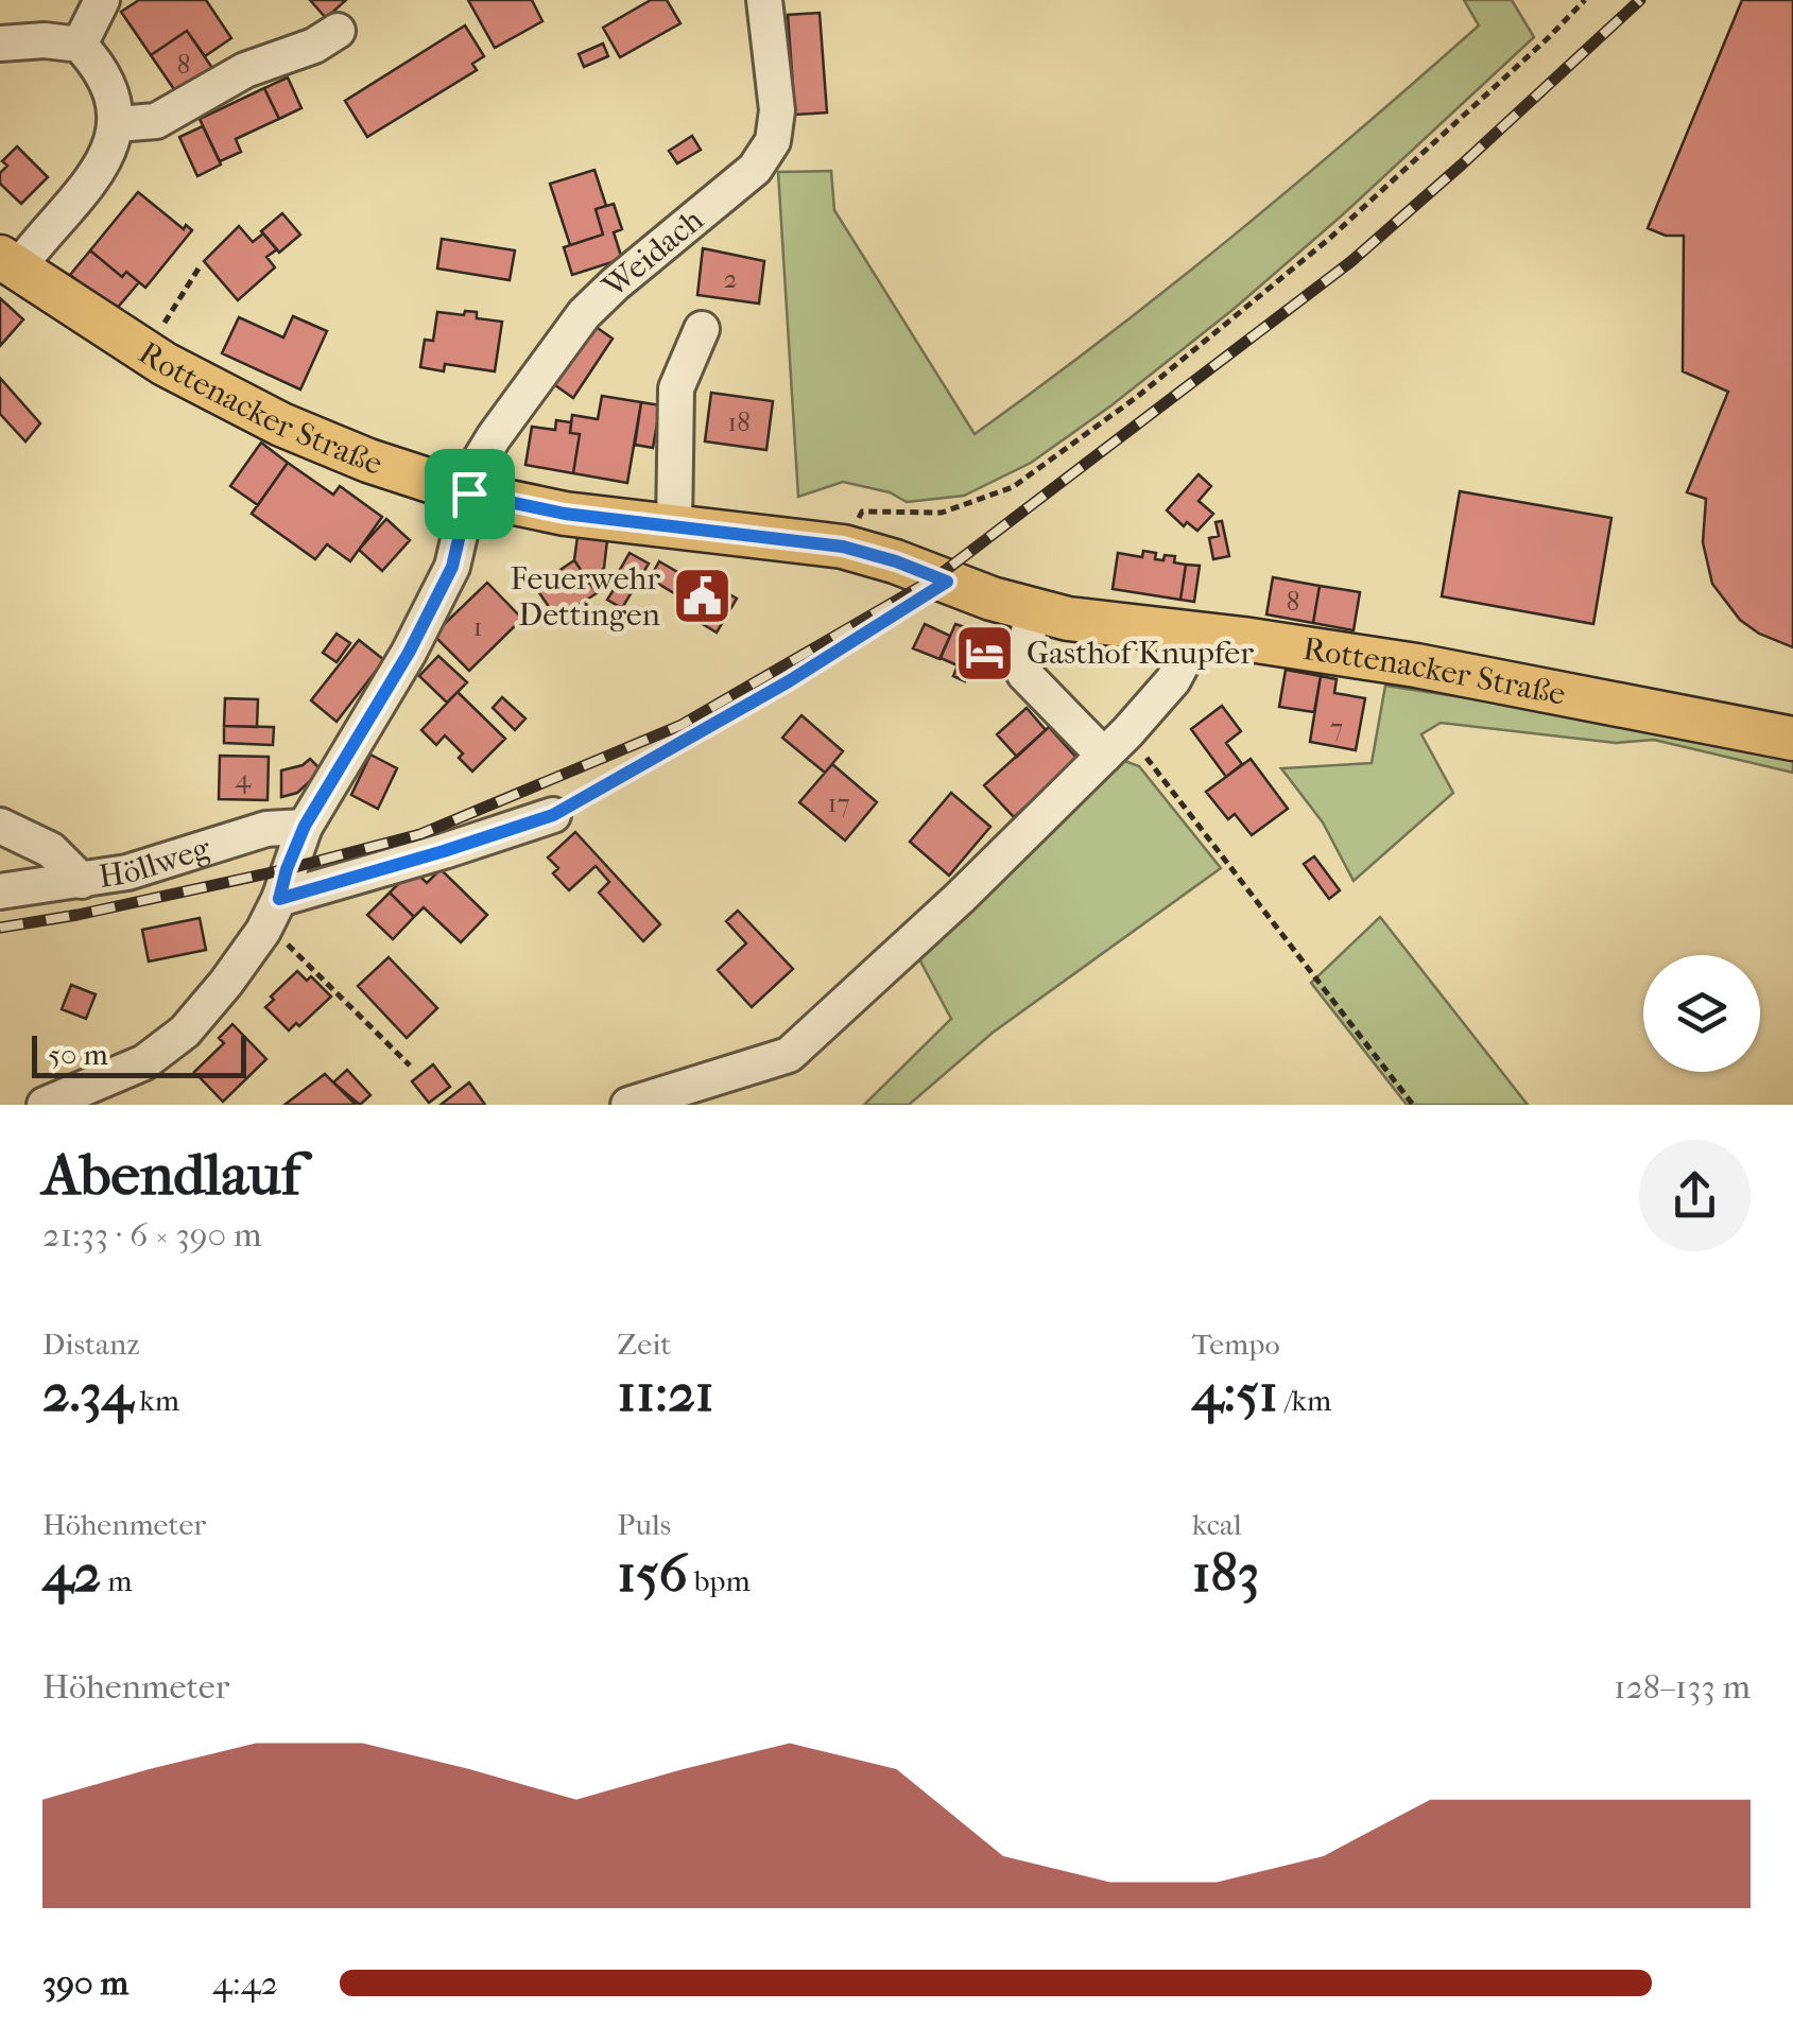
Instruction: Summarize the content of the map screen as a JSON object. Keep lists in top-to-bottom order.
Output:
{
  "streets": {
    "main road": ["Rottenacker Straße"],
    "street": ["Weidach", "Höllweg"]
  },
  "crossings": [
    ["Weidach", "Rottenacker Straße"]
  ],
  "places": {
    "public building": ["Feuerwehr Dettingen"],
    "hotel": ["Gasthof Knupfer"]
  },
  "house_numbers": [
    "8",
    "2",
    "18",
    "8",
    "1",
    "7",
    "4",
    "17"
  ],
  "scale_bar": "50 m",
  "page": {
    "scale": "50 m",
    "heading": ["Abendlauf", "21:33 · 6 × 390 m"],
    "stats": [
      ["Distanz", "2.34 km"],
      ["Zeit", "11:21"],
      ["Tempo", "4:51 /km"],
      ["Höhenmeter", "42 m"],
      ["Puls", "156 bpm"],
      ["kcal", "183"]
    ],
    "chart": ["Höhenmeter", "128–133 m"],
    "list": [
      {
        "name": "390 m",
        "note": "4:42"
      }
    ]
  }
}
